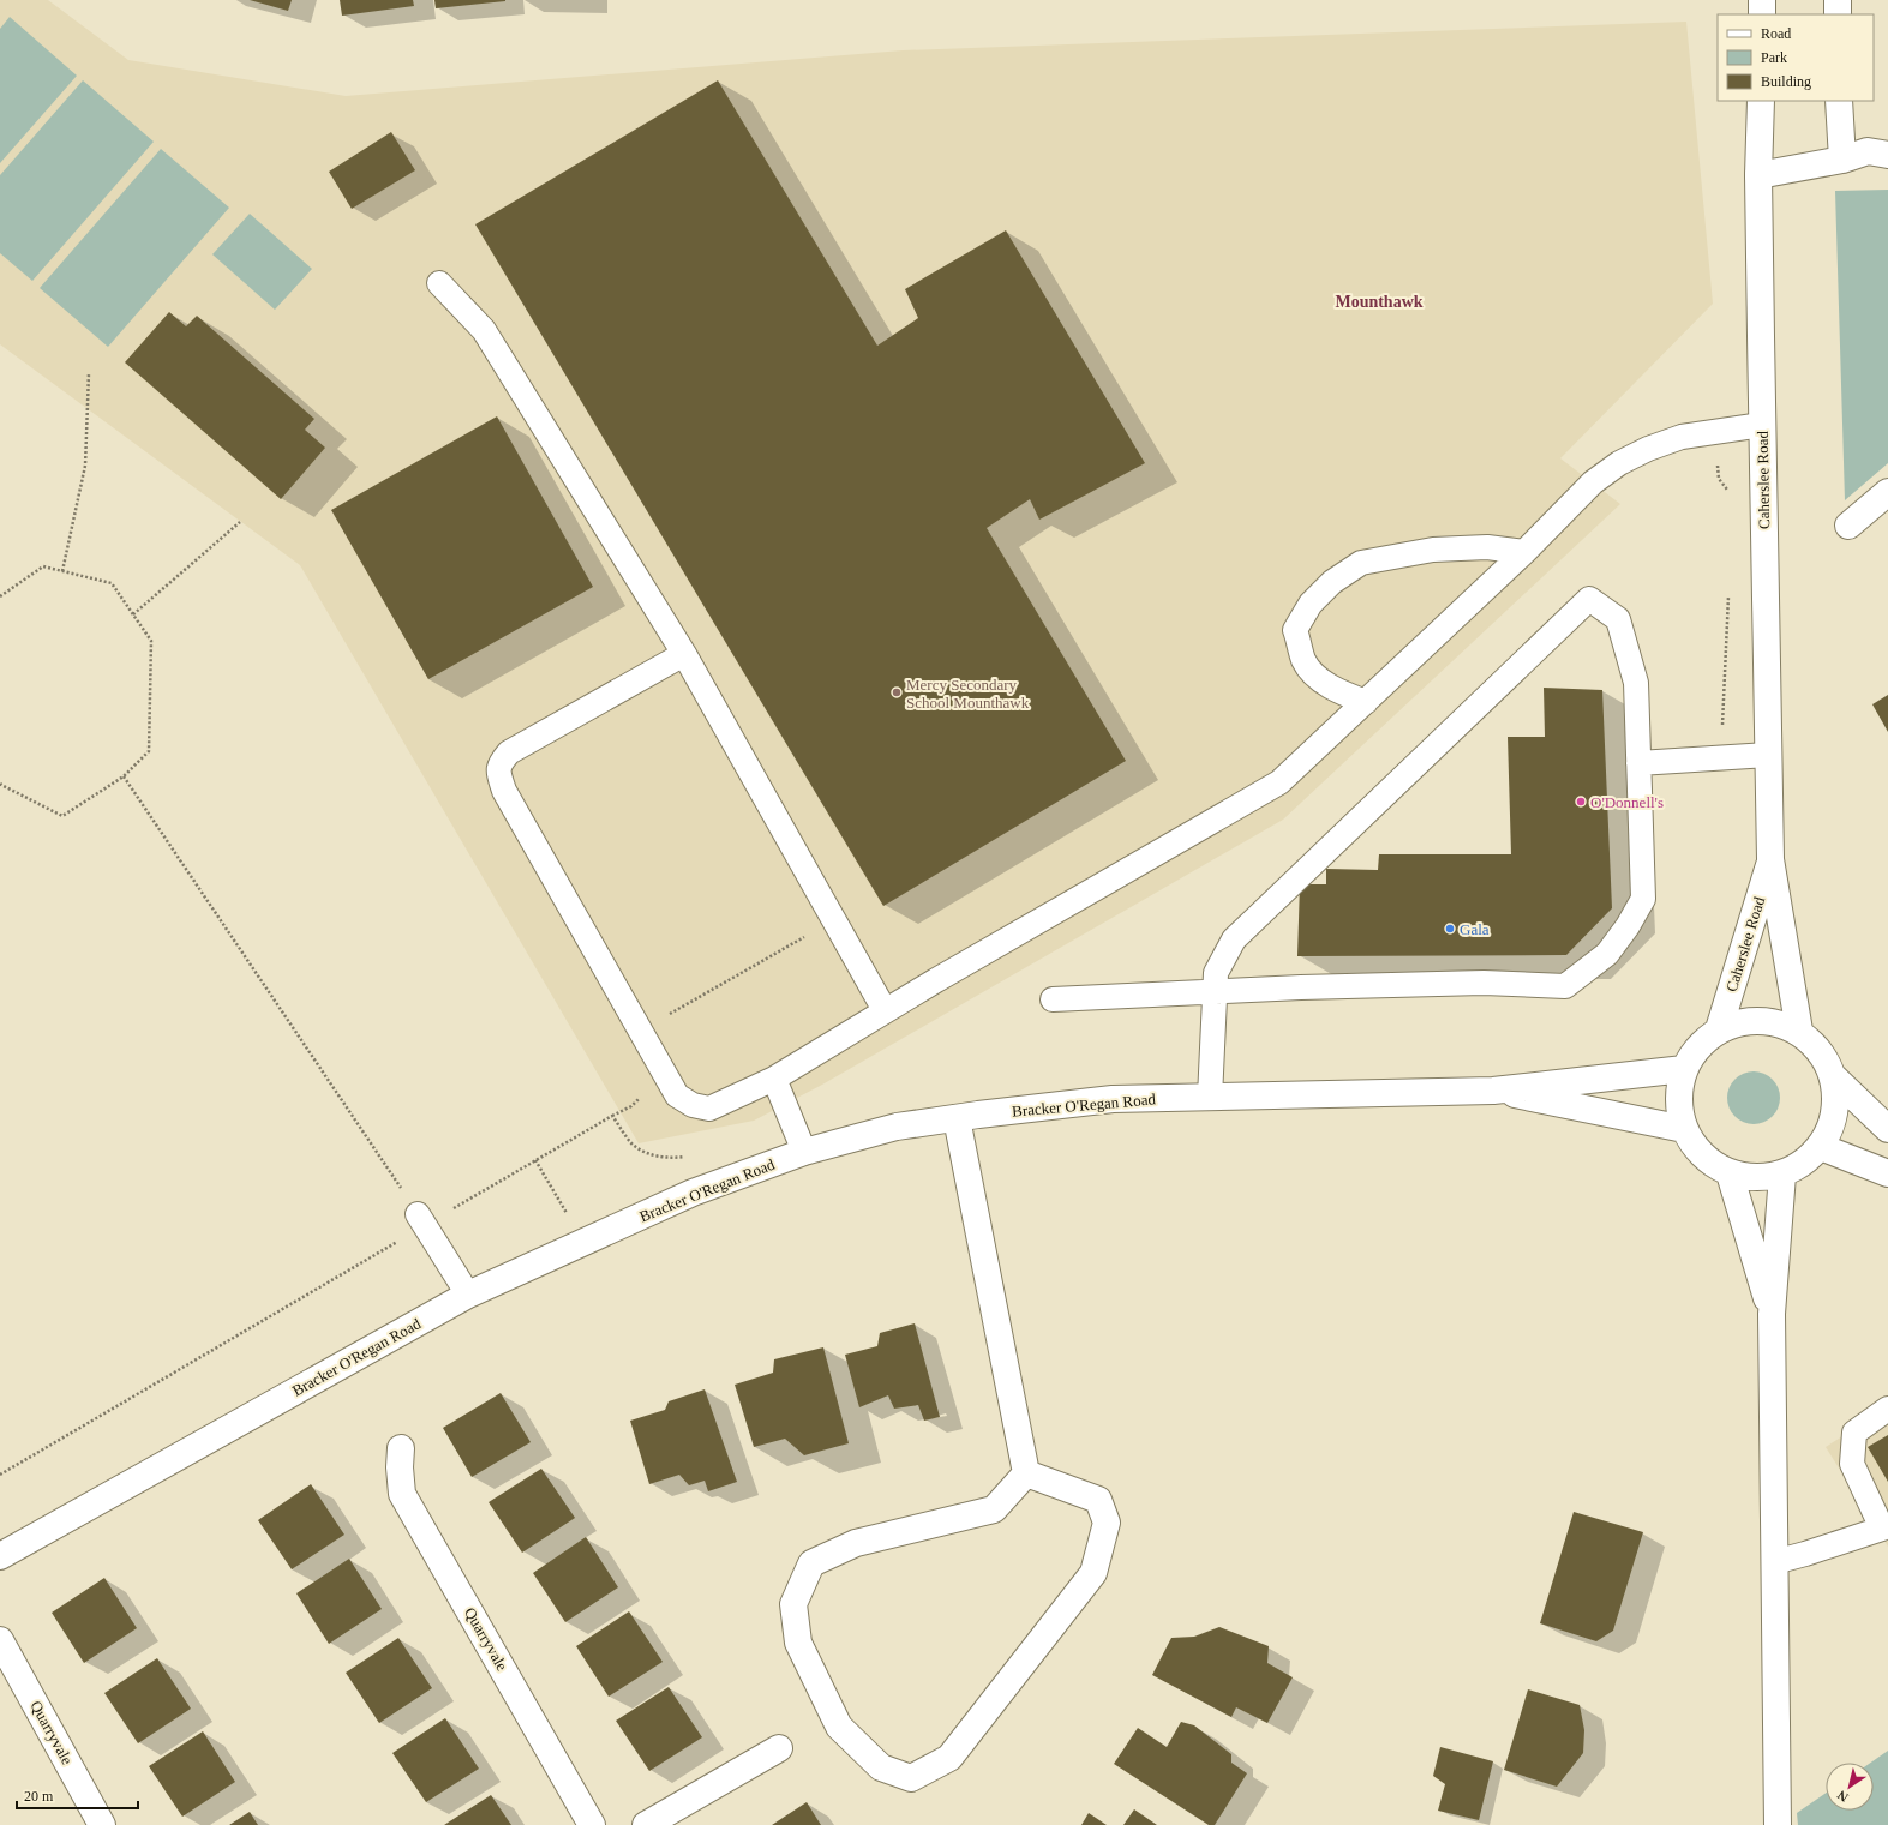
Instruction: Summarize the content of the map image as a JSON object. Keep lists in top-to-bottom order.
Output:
{
  "streets": {
    "main road": ["Caherslee Road", "Bracker O'Regan Road", "Quarryvale"]
  },
  "districts": ["Mounthawk"],
  "places": ["Mercy Secondary School Mounthawk", "O'Donnell's", "Gala"],
  "legend": ["Road", "Park", "Building"],
  "scale_bar": "20 m",
  "north": "bottom left"
}
